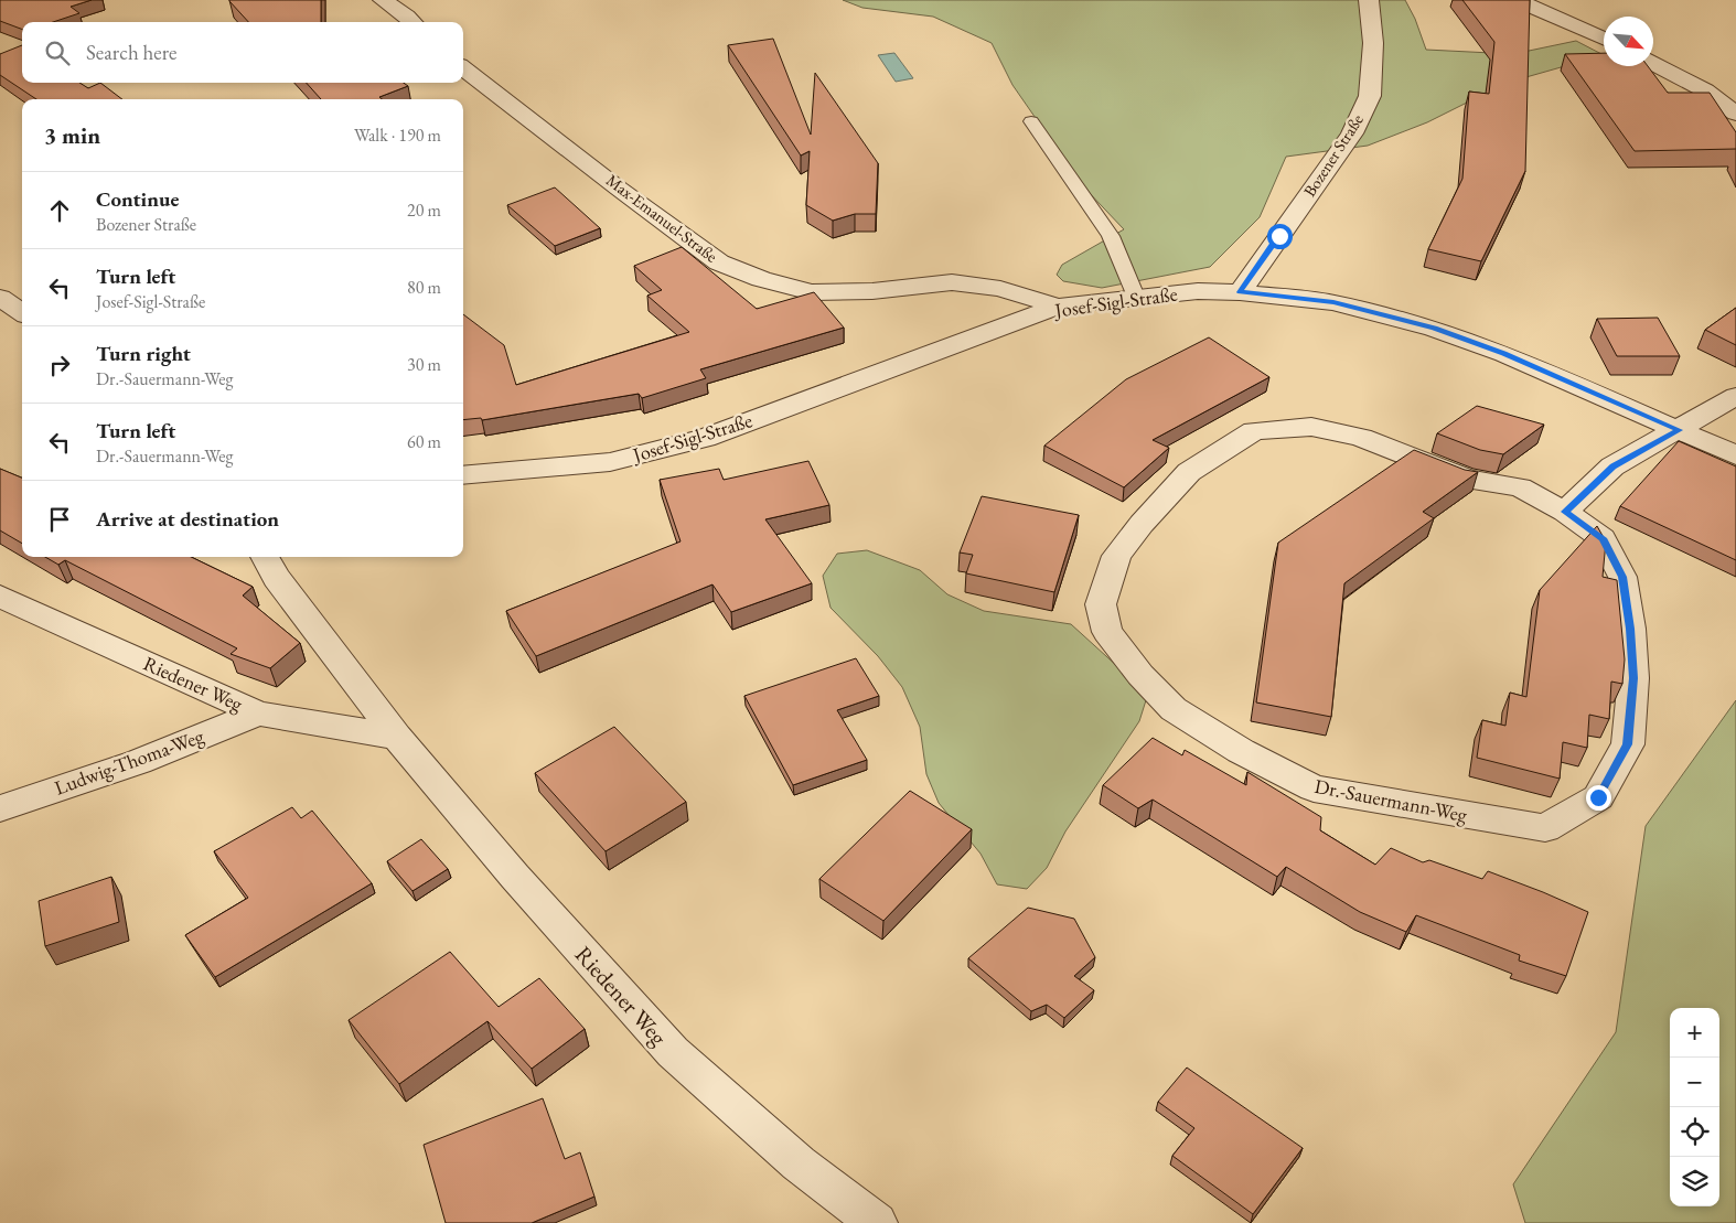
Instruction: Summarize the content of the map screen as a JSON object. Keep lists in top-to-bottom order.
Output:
{
  "streets": {
    "street": [
      "Bozener Straße",
      "Max-Emanuel-Straße",
      "Josef-Sigl-Straße",
      "Riedener Weg",
      "Ludwig-Thoma-Weg",
      "Dr.-Sauermann-Weg"
    ]
  },
  "crossings": [
    ["Bozener Straße", "Josef-Sigl-Straße"],
    ["Max-Emanuel-Straße", "Josef-Sigl-Straße"],
    ["Riedener Weg", "Ludwig-Thoma-Weg"]
  ],
  "north": "bottom right",
  "page": {
    "search": "Search here",
    "heading": ["3 min", "Walk · 190 m"],
    "list": [
      ["Continue", "Bozener Straße", "20 m"],
      ["Turn left", "Josef-Sigl-Straße", "80 m"],
      ["Turn right", "Dr.-Sauermann-Weg", "30 m"],
      ["Turn left", "Dr.-Sauermann-Weg", "60 m"],
      "Arrive at destination"
    ],
    "map_buttons": ["+", "−"]
  }
}
